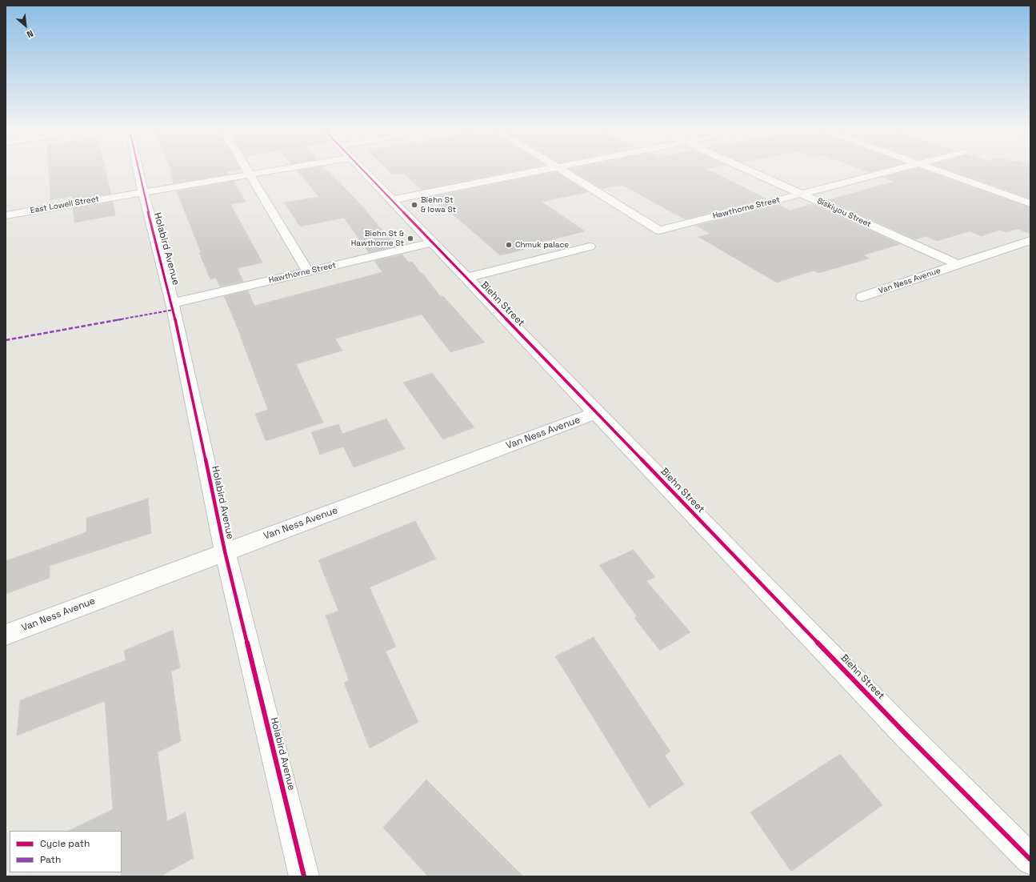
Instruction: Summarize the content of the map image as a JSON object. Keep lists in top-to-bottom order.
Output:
{
  "streets": {
    "street": [
      "East Lowell Street",
      "Hawthorne Street",
      "Siskiyou Street",
      "Holabird Avenue",
      "Van Ness Avenue",
      "Biehn Street"
    ]
  },
  "crossings": [
    ["East Lowell Street", "Holabird Avenue"],
    ["Hawthorne Street", "Siskiyou Street"],
    ["Hawthorne Street", "Holabird Avenue"],
    ["Hawthorne Street", "Biehn Street"],
    ["Siskiyou Street", "Van Ness Avenue"],
    ["Holabird Avenue", "Van Ness Avenue"],
    ["Van Ness Avenue", "Biehn Street"]
  ],
  "places": ["Biehn St & Iowa St", "Biehn St & Hawthorne St", "Chmuk palace"],
  "legend": ["Cycle path", "Path"],
  "north": "bottom right"
}
